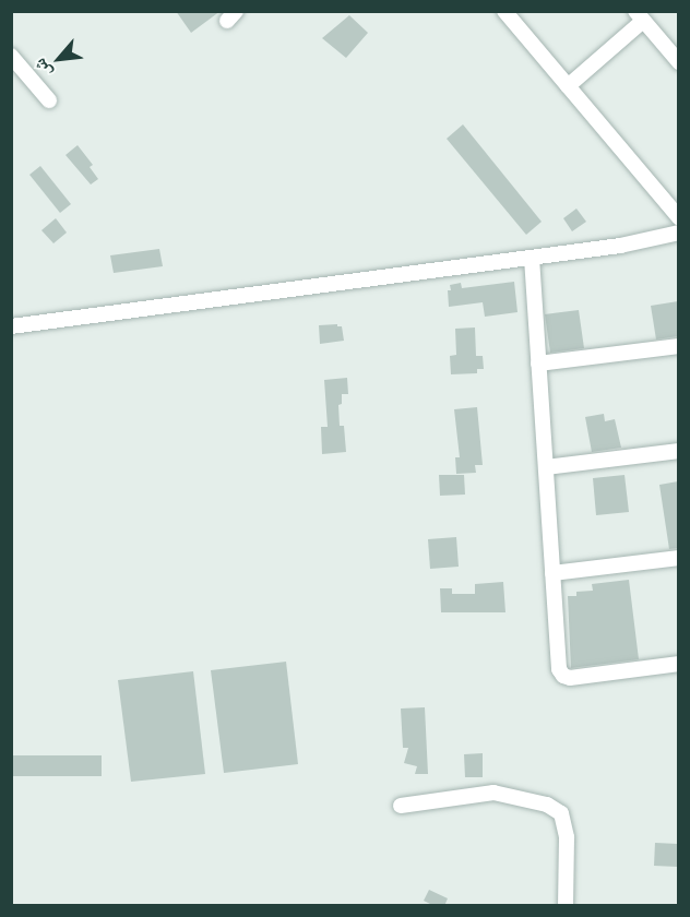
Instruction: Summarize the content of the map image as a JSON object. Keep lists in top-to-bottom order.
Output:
{
  "north": "bottom left"
}
